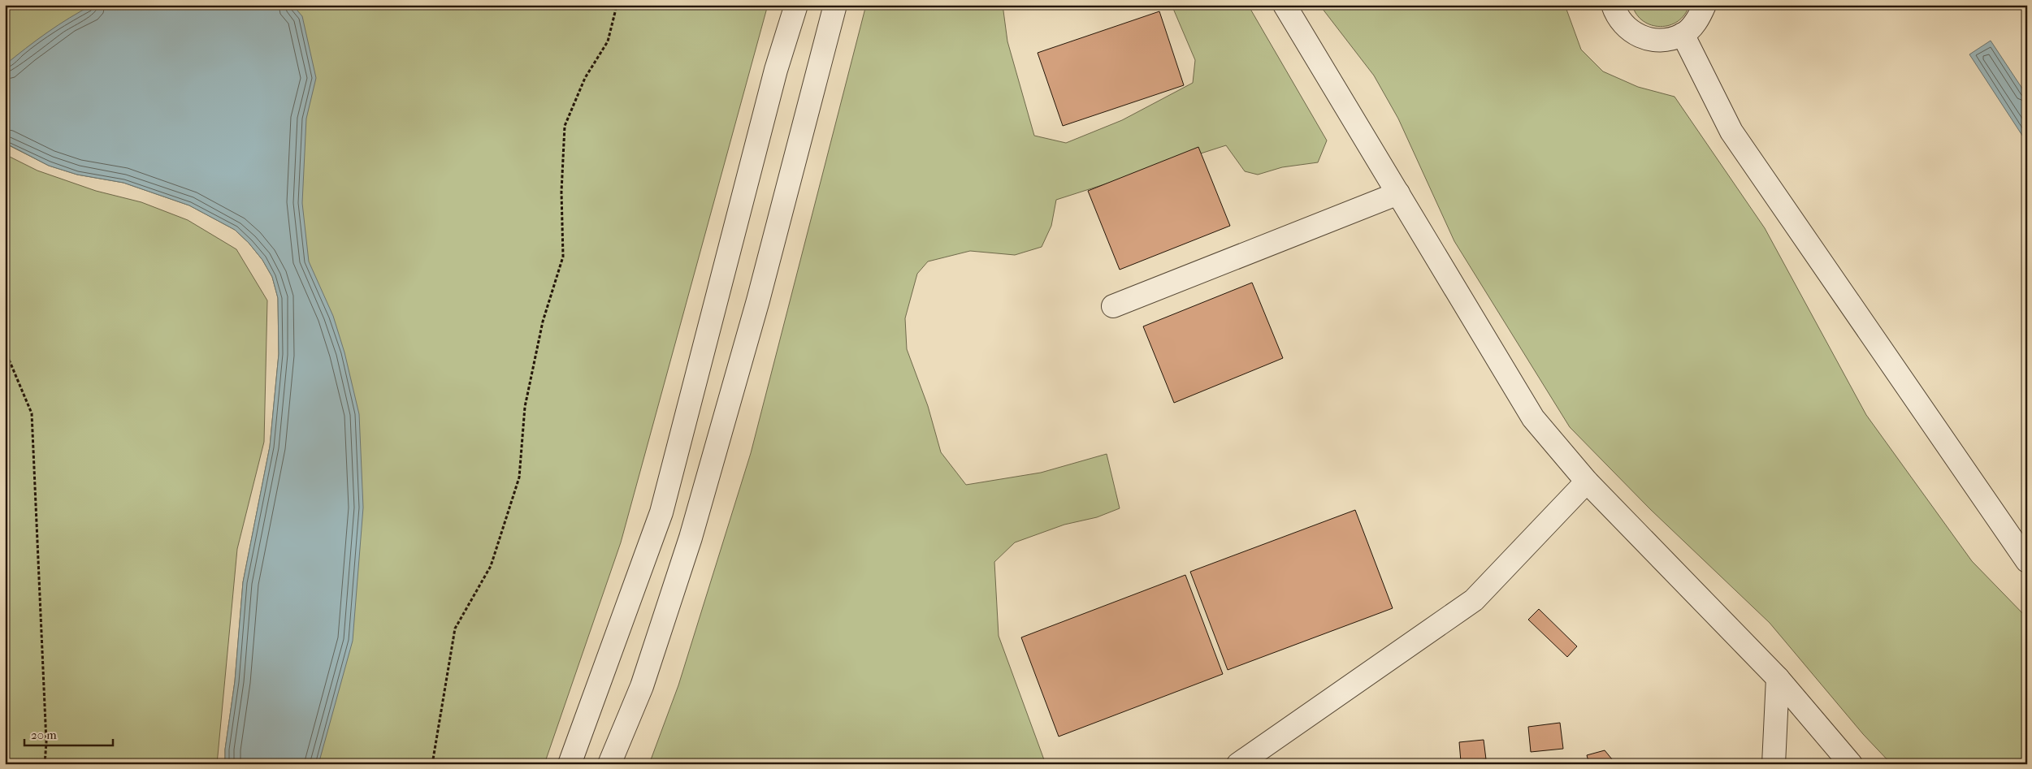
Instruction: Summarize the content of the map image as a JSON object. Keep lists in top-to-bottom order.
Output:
{
  "scale_bar": "20 m"
}
